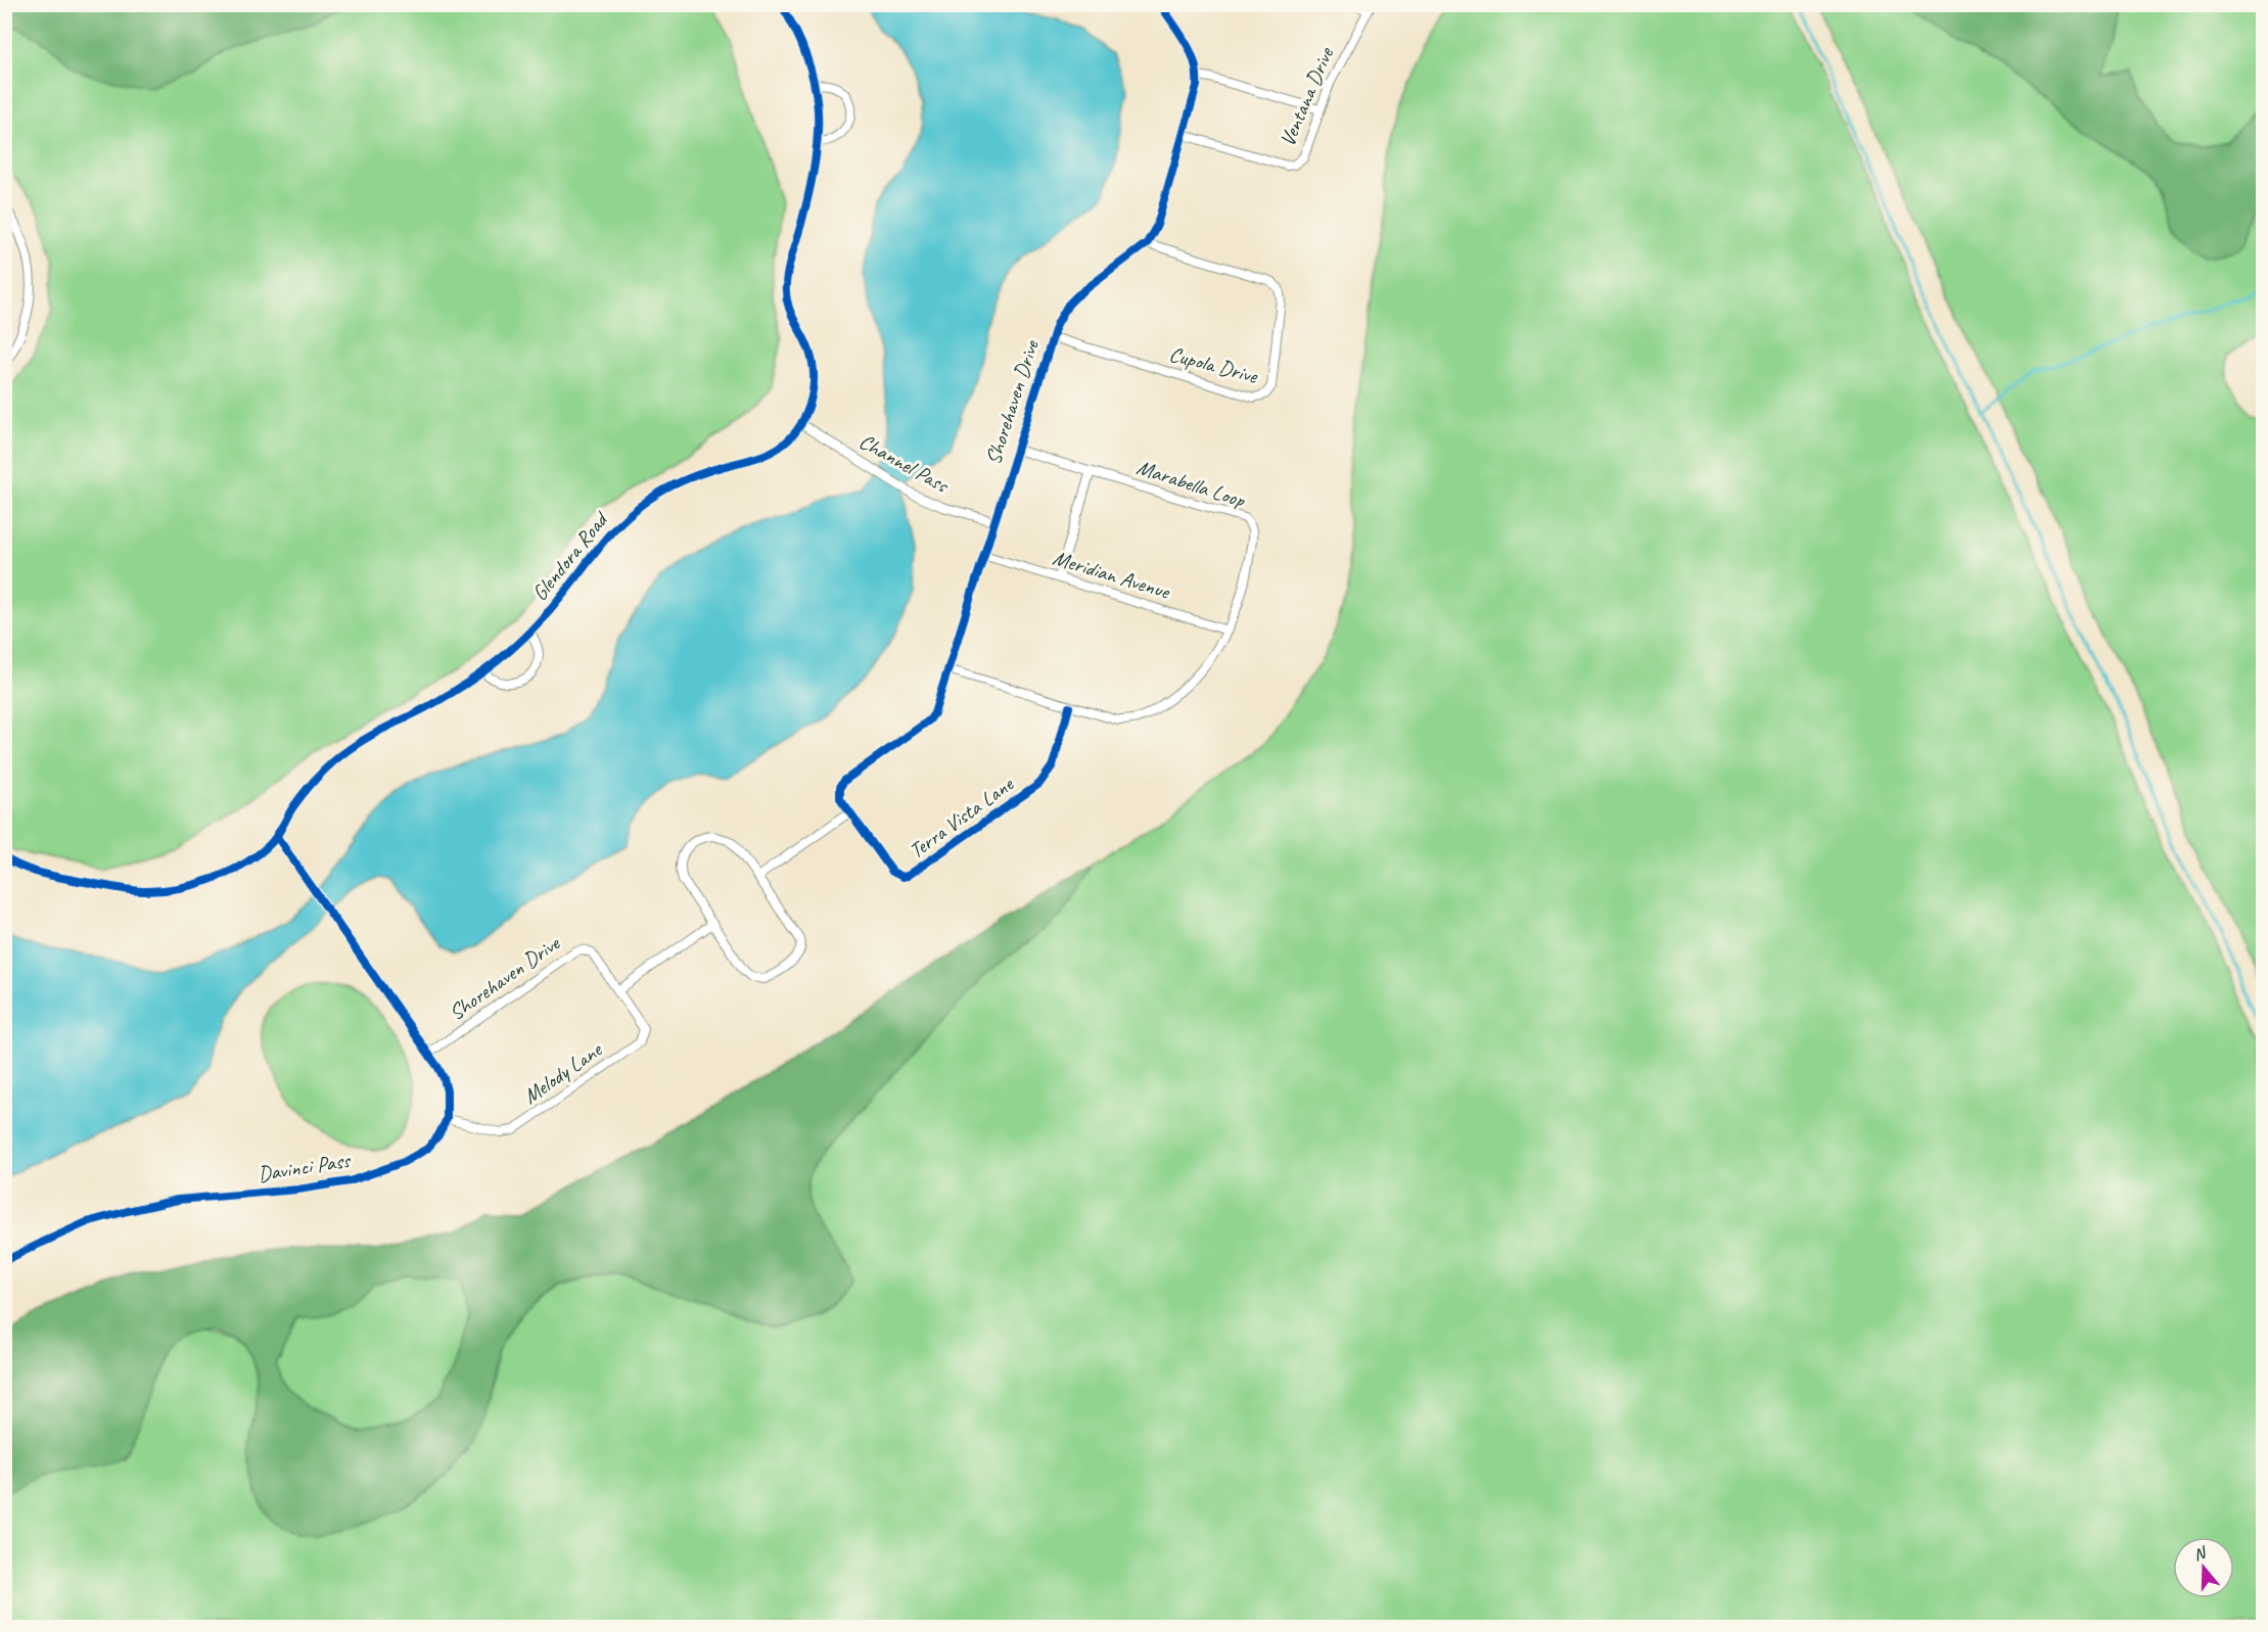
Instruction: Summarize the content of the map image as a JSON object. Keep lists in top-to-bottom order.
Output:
{
  "streets": {
    "street": [
      "Ventana Drive",
      "Cupola Drive",
      "Shorehaven Drive",
      "Channel Pass",
      "Marabella Loop",
      "Glendora Road",
      "Meridian Avenue",
      "Terra Vista Lane",
      "Melody Lane",
      "Davinci Pass"
    ]
  },
  "crossings": [
    ["Ventana Drive", "Shorehaven Drive"],
    ["Cupola Drive", "Shorehaven Drive"],
    ["Shorehaven Drive", "Channel Pass"],
    ["Shorehaven Drive", "Marabella Loop"],
    ["Shorehaven Drive", "Meridian Avenue"],
    ["Shorehaven Drive", "Terra Vista Lane"],
    ["Shorehaven Drive", "Melody Lane"],
    ["Channel Pass", "Glendora Road"],
    ["Marabella Loop", "Meridian Avenue"],
    ["Marabella Loop", "Terra Vista Lane"],
    ["Melody Lane", "Davinci Pass"]
  ],
  "north": "top"
}
